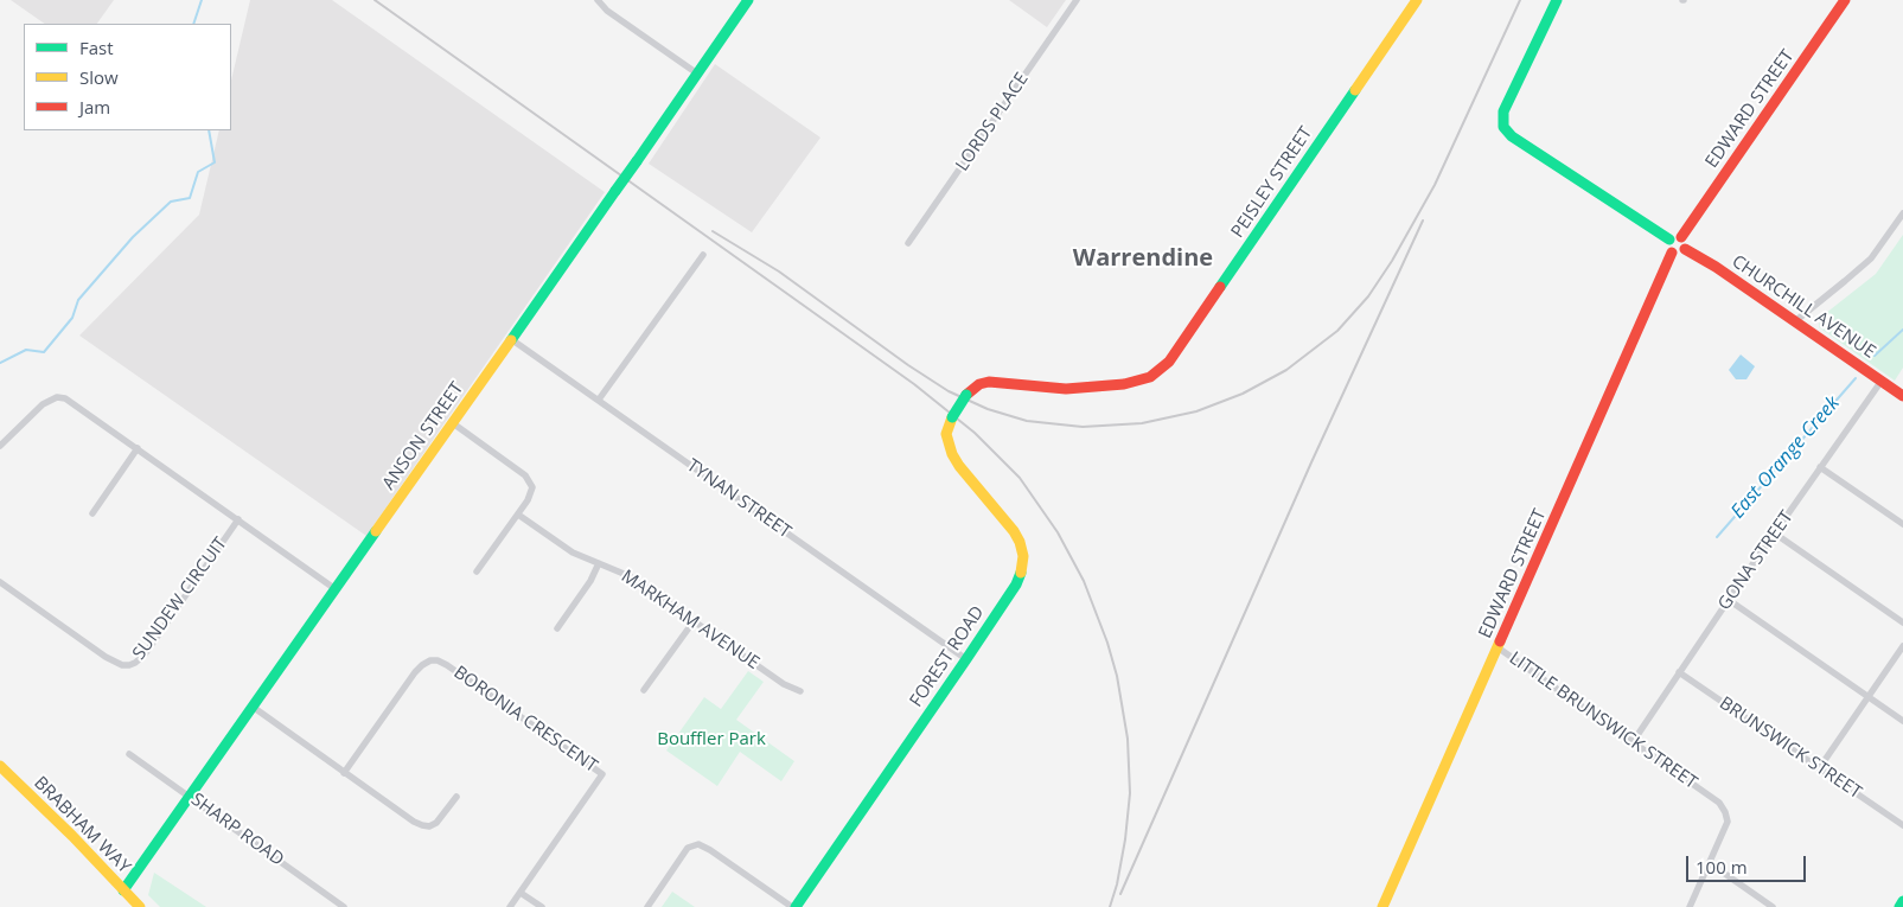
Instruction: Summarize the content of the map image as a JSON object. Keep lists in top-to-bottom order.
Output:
{
  "streets": {
    "street": [
      "EDWARD STREET",
      "LORDS PLACE",
      "PEISLEY STREET",
      "CHURCHILL AVENUE",
      "ANSON STREET",
      "TYNAN STREET",
      "GONA STREET",
      "SUNDEW CIRCUIT",
      "MARKHAM AVENUE",
      "FOREST ROAD",
      "BORONIA CRESCENT",
      "LITTLE BRUNSWICK STREET",
      "BRUNSWICK STREET",
      "BRABHAM WAY",
      "SHARP ROAD"
    ]
  },
  "crossings": [
    ["EDWARD STREET", "CHURCHILL AVENUE"],
    ["EDWARD STREET", "LITTLE BRUNSWICK STREET"],
    ["PEISLEY STREET", "FOREST ROAD"],
    ["CHURCHILL AVENUE", "GONA STREET"],
    ["ANSON STREET", "TYNAN STREET"],
    ["ANSON STREET", "SUNDEW CIRCUIT"],
    ["ANSON STREET", "BRABHAM WAY"],
    ["ANSON STREET", "SHARP ROAD"],
    ["TYNAN STREET", "FOREST ROAD"],
    ["GONA STREET", "LITTLE BRUNSWICK STREET"],
    ["GONA STREET", "BRUNSWICK STREET"]
  ],
  "districts": ["Warrendine"],
  "water": ["East Orange Creek"],
  "parks": ["Bouffler Park"],
  "legend": ["Fast", "Slow", "Jam"],
  "scale_bar": "100 m"
}
